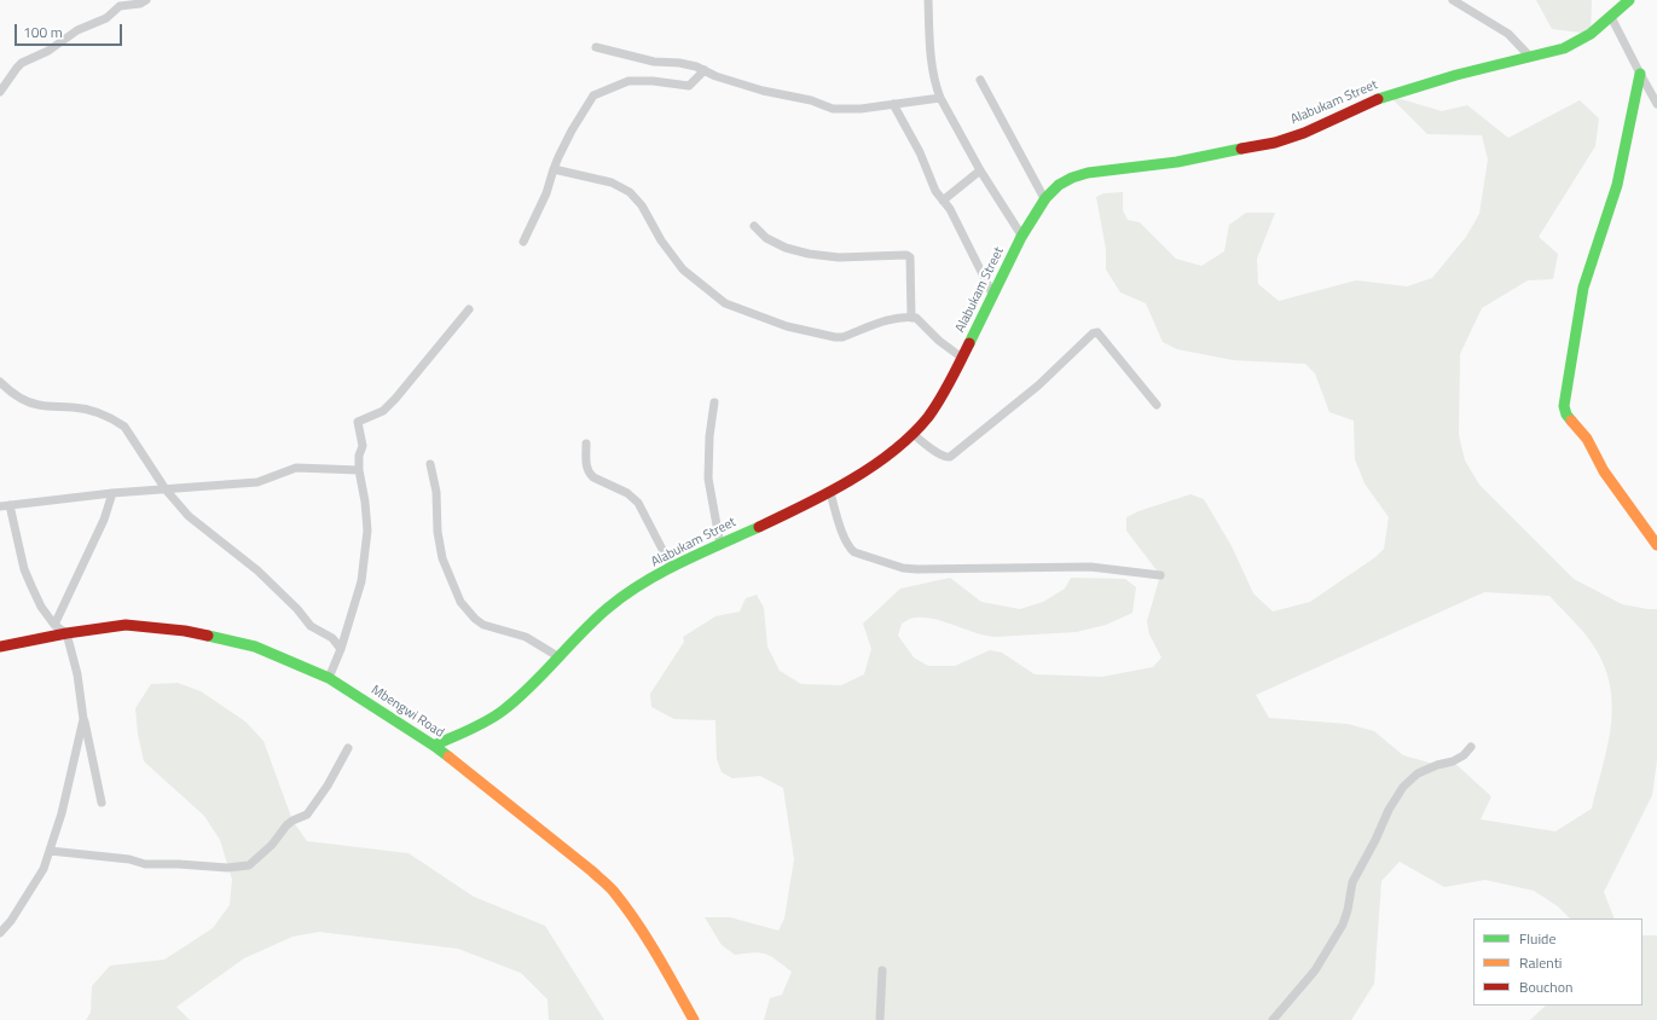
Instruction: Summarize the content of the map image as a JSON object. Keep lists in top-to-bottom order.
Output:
{
  "streets": {
    "street": ["Alabukam Street", "Mbengwi Road"]
  },
  "crossings": [
    ["Alabukam Street", "Mbengwi Road"]
  ],
  "legend": ["Fluide", "Ralenti", "Bouchon"],
  "scale_bar": "100 m"
}
